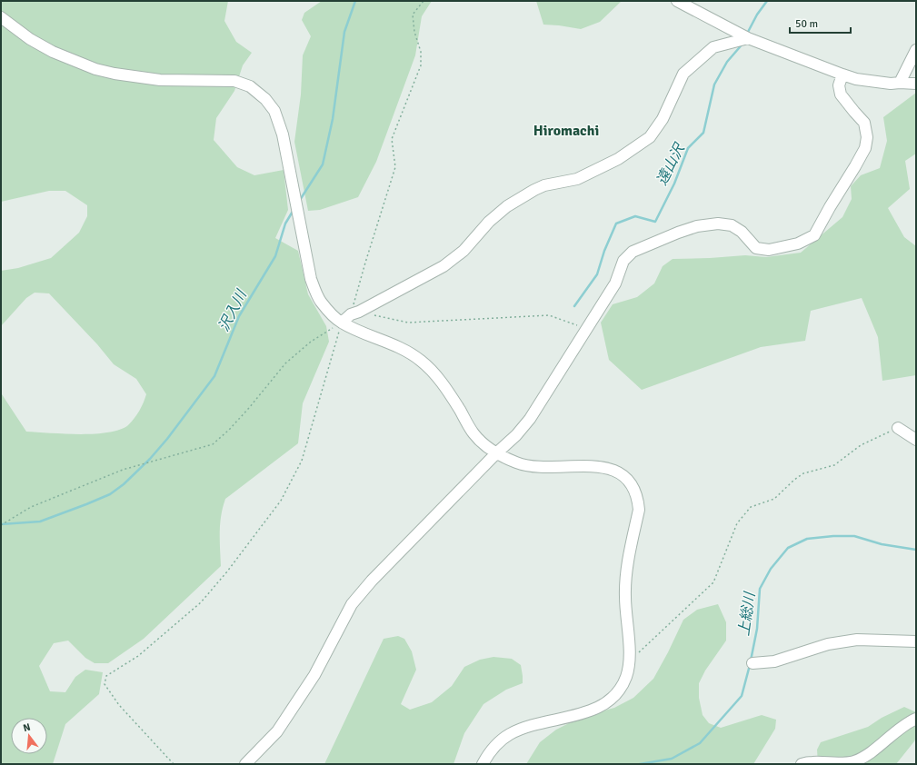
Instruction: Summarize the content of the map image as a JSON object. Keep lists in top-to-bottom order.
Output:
{
  "districts": ["Hiromachi"],
  "water": ["遠山沢", "沢入川", "上総川"],
  "scale_bar": "50 m",
  "north": "top"
}
